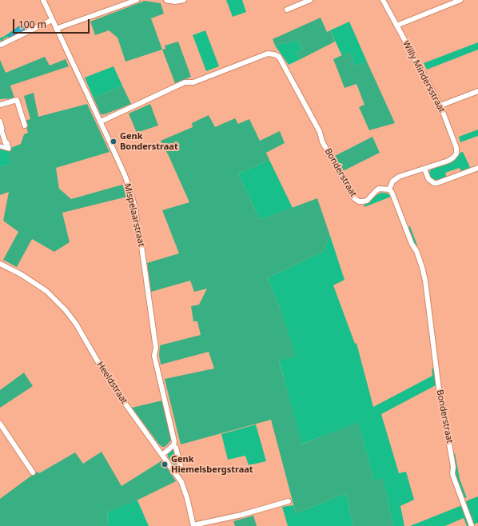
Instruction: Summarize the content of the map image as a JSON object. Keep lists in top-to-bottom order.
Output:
{
  "streets": {
    "street": [
      "Willy Mindersstraat",
      "Bonderstraat",
      "Mispelaarstraat",
      "Heeldstraat"
    ]
  },
  "crossings": [
    ["Willy Mindersstraat", "Bonderstraat"],
    ["Bonderstraat", "Mispelaarstraat"]
  ],
  "places": ["Genk Bonderstraat", "Genk Hiemelsbergstraat"],
  "scale_bar": "100 m"
}
